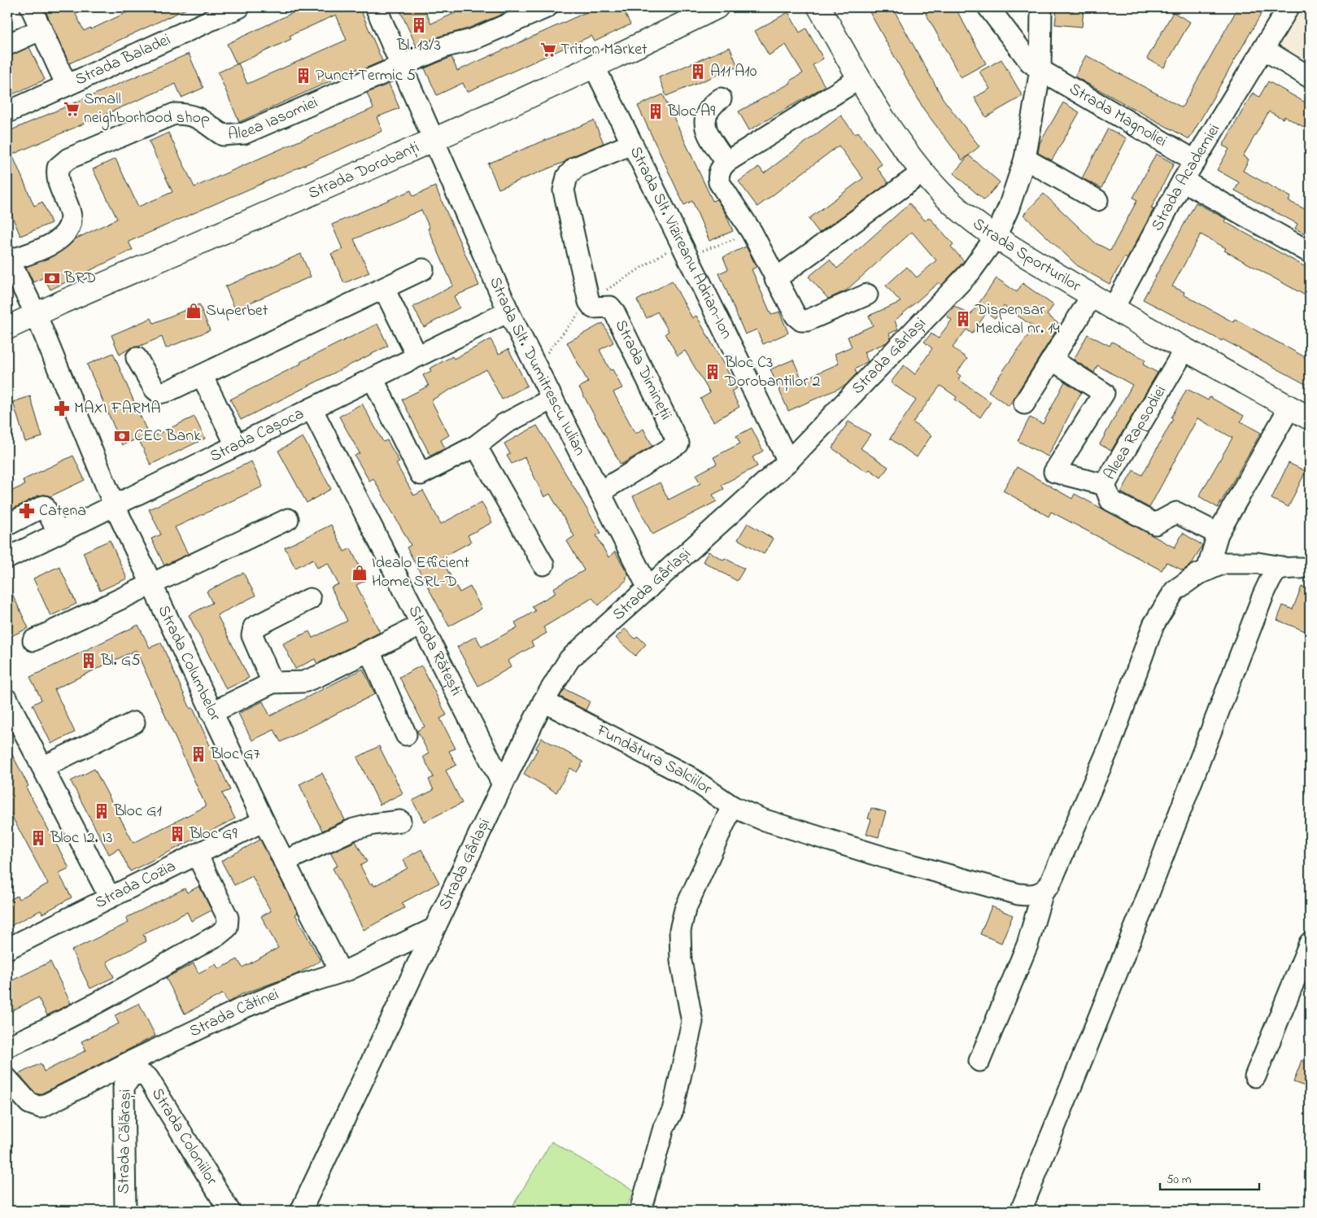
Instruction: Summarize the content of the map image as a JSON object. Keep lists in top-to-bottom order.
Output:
{
  "streets": {
    "main road": ["Strada Dorobanți", "Strada Sporturilor"],
    "street": [
      "Strada Baladei",
      "Strada Magnoliei",
      "Aleea Iasomiei",
      "Strada Academiei",
      "Strada Slt. Vizireanu Adrian-Ion",
      "Strada Gârlași",
      "Strada Slt. Dumitrescu Iulian",
      "Strada Dimineții",
      "Aleea Rapsodiei",
      "Strada Cașoca",
      "Strada Rătești",
      "Strada Columbelor",
      "Fundătura Salciilor",
      "Strada Cozia",
      "Strada Cătinei",
      "Strada Coloniilor",
      "Strada Călărași"
    ]
  },
  "crossings": [
    ["Strada Magnoliei", "Strada Academiei"],
    ["Strada Magnoliei", "Strada Gârlași"],
    ["Aleea Iasomiei", "Strada Slt. Dumitrescu Iulian"],
    ["Aleea Iasomiei", "Strada Columbelor"],
    ["Strada Dorobanți", "Strada Slt. Vizireanu Adrian-Ion"],
    ["Strada Dorobanți", "Strada Slt. Dumitrescu Iulian"],
    ["Strada Dorobanți", "Strada Columbelor"],
    ["Strada Academiei", "Strada Sporturilor"],
    ["Strada Slt. Vizireanu Adrian-Ion", "Strada Gârlași"],
    ["Strada Slt. Vizireanu Adrian-Ion", "Strada Dimineții"],
    ["Strada Sporturilor", "Strada Gârlași"],
    ["Strada Sporturilor", "Aleea Rapsodiei"],
    ["Strada Gârlași", "Strada Slt. Dumitrescu Iulian"],
    ["Strada Gârlași", "Strada Rătești"],
    ["Strada Gârlași", "Fundătura Salciilor"],
    ["Strada Slt. Dumitrescu Iulian", "Strada Dimineții"],
    ["Strada Slt. Dumitrescu Iulian", "Strada Cașoca"],
    ["Strada Cașoca", "Strada Rătești"],
    ["Strada Cașoca", "Strada Columbelor"],
    ["Strada Columbelor", "Strada Cozia"],
    ["Strada Columbelor", "Strada Cătinei"],
    ["Strada Cătinei", "Strada Coloniilor"],
    ["Strada Cătinei", "Strada Călărași"],
    ["Strada Coloniilor", "Strada Călărași"]
  ],
  "places": {
    "building": [
      "Bl. 13/3",
      "A11 A10",
      "Punct Termic 5",
      "Bloc A9",
      "Dispensar Medical nr. 14",
      "Bloc C3 Dorobanților 2",
      "Bl. G5",
      "Bloc G7",
      "Bloc G1",
      "Bloc G9",
      "Bloc I2. I3"
    ],
    "supermarket": ["Triton Market", "Small neighborhood shop"],
    "bank": ["BRD", "CEC Bank"],
    "shop": ["Superbet", "Idealo Efficient Home SRL-D"],
    "pharmacy": ["MAXI FARMA", "Catena"]
  },
  "scale_bar": "50 m"
}
